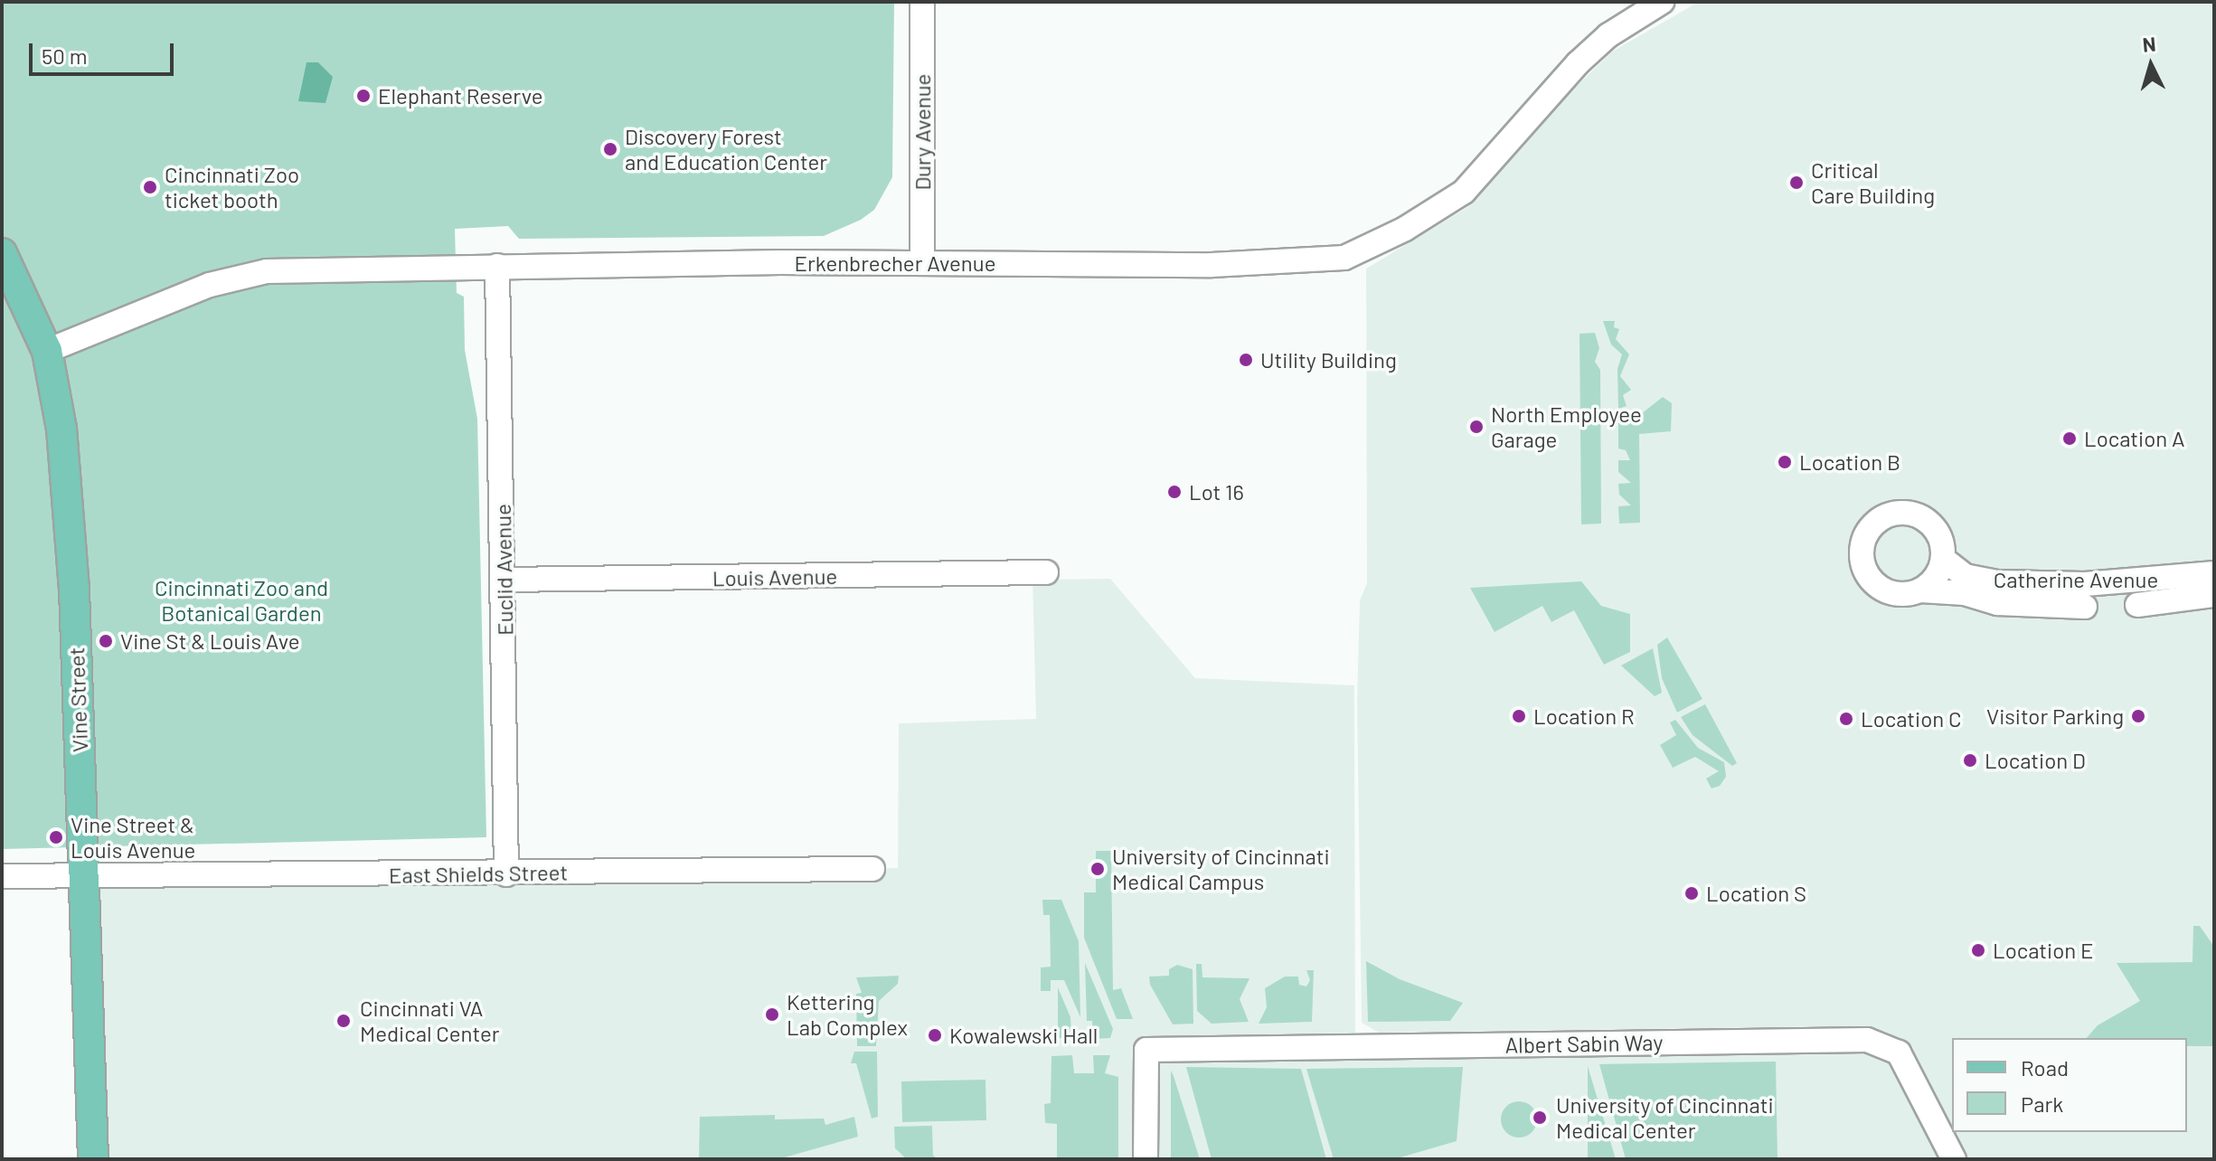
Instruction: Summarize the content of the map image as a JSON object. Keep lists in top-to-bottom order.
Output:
{
  "streets": {
    "main road": ["Vine Street"],
    "street": [
      "Dury Avenue",
      "Erkenbrecher Avenue",
      "Euclid Avenue",
      "Louis Avenue",
      "Catherine Avenue",
      "East Shields Street",
      "Albert Sabin Way"
    ]
  },
  "crossings": [
    ["Dury Avenue", "Erkenbrecher Avenue"],
    ["Erkenbrecher Avenue", "Euclid Avenue"],
    ["Erkenbrecher Avenue", "Vine Street"],
    ["Euclid Avenue", "Louis Avenue"],
    ["Euclid Avenue", "East Shields Street"],
    ["Vine Street", "East Shields Street"]
  ],
  "parks": ["Cincinnati Zoo and Botanical Garden"],
  "places": [
    "Elephant Reserve",
    "Discovery Forest and Education Center",
    "Critical Care Building",
    "Cincinnati Zoo ticket booth",
    "Utility Building",
    "North Employee Garage",
    "Location A",
    "Location B",
    "Lot 16",
    "Vine St & Louis Ave",
    "Location R",
    "Visitor Parking",
    "Location C",
    "Location D",
    "Vine Street & Louis Avenue",
    "University of Cincinnati Medical Campus",
    "Location S",
    "Location E",
    "Kettering Lab Complex",
    "Cincinnati VA Medical Center",
    "Kowalewski Hall",
    "University of Cincinnati Medical Center"
  ],
  "legend": ["Road", "Park"],
  "scale_bar": "50 m",
  "north": "top"
}
